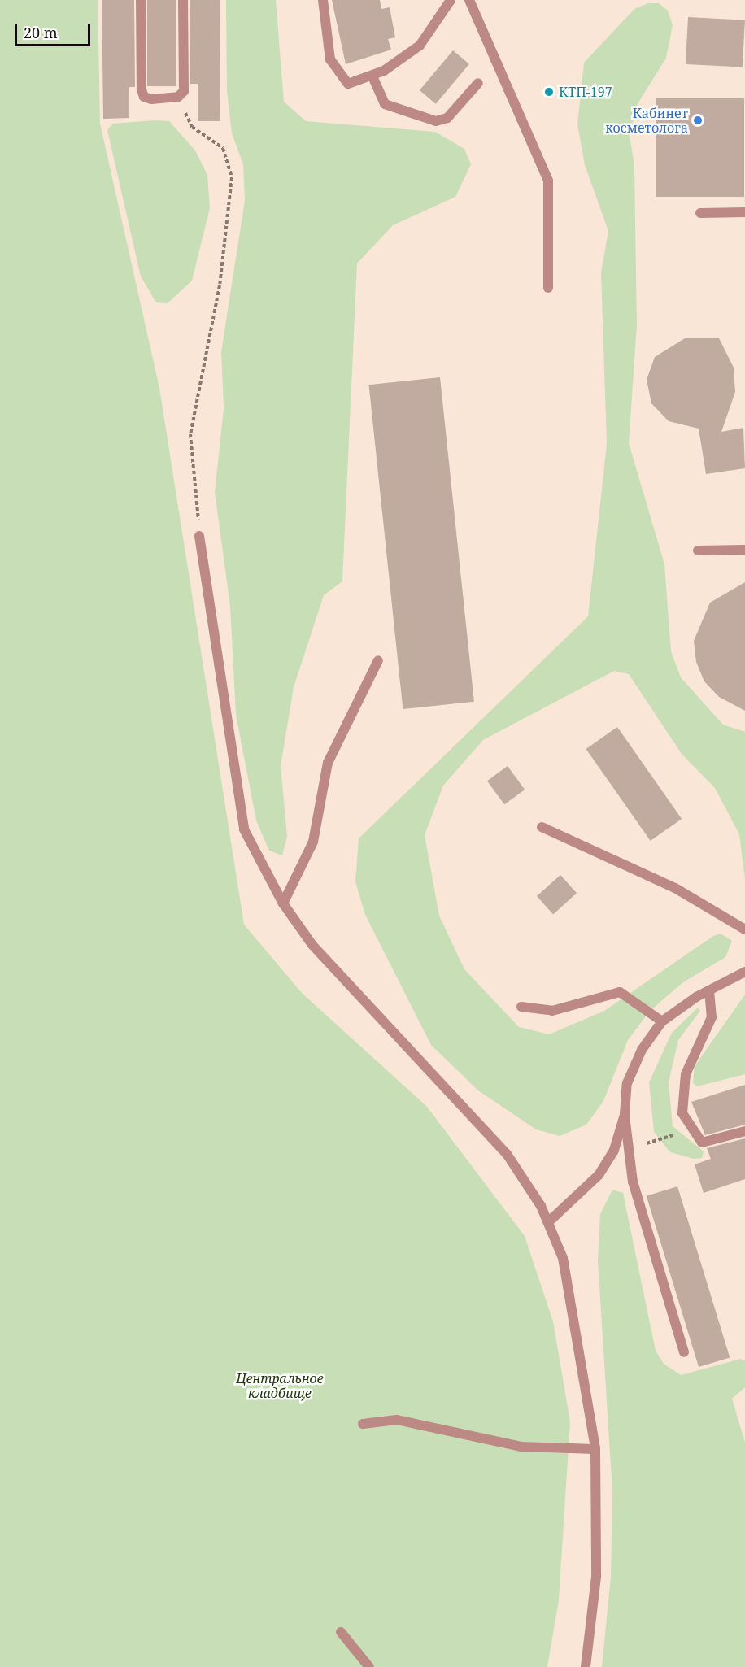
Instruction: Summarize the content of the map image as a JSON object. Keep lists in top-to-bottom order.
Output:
{
  "parks": ["Центральное кладбище"],
  "places": ["КТП-197", "Кабинет косметолога"],
  "scale_bar": "20 m"
}
